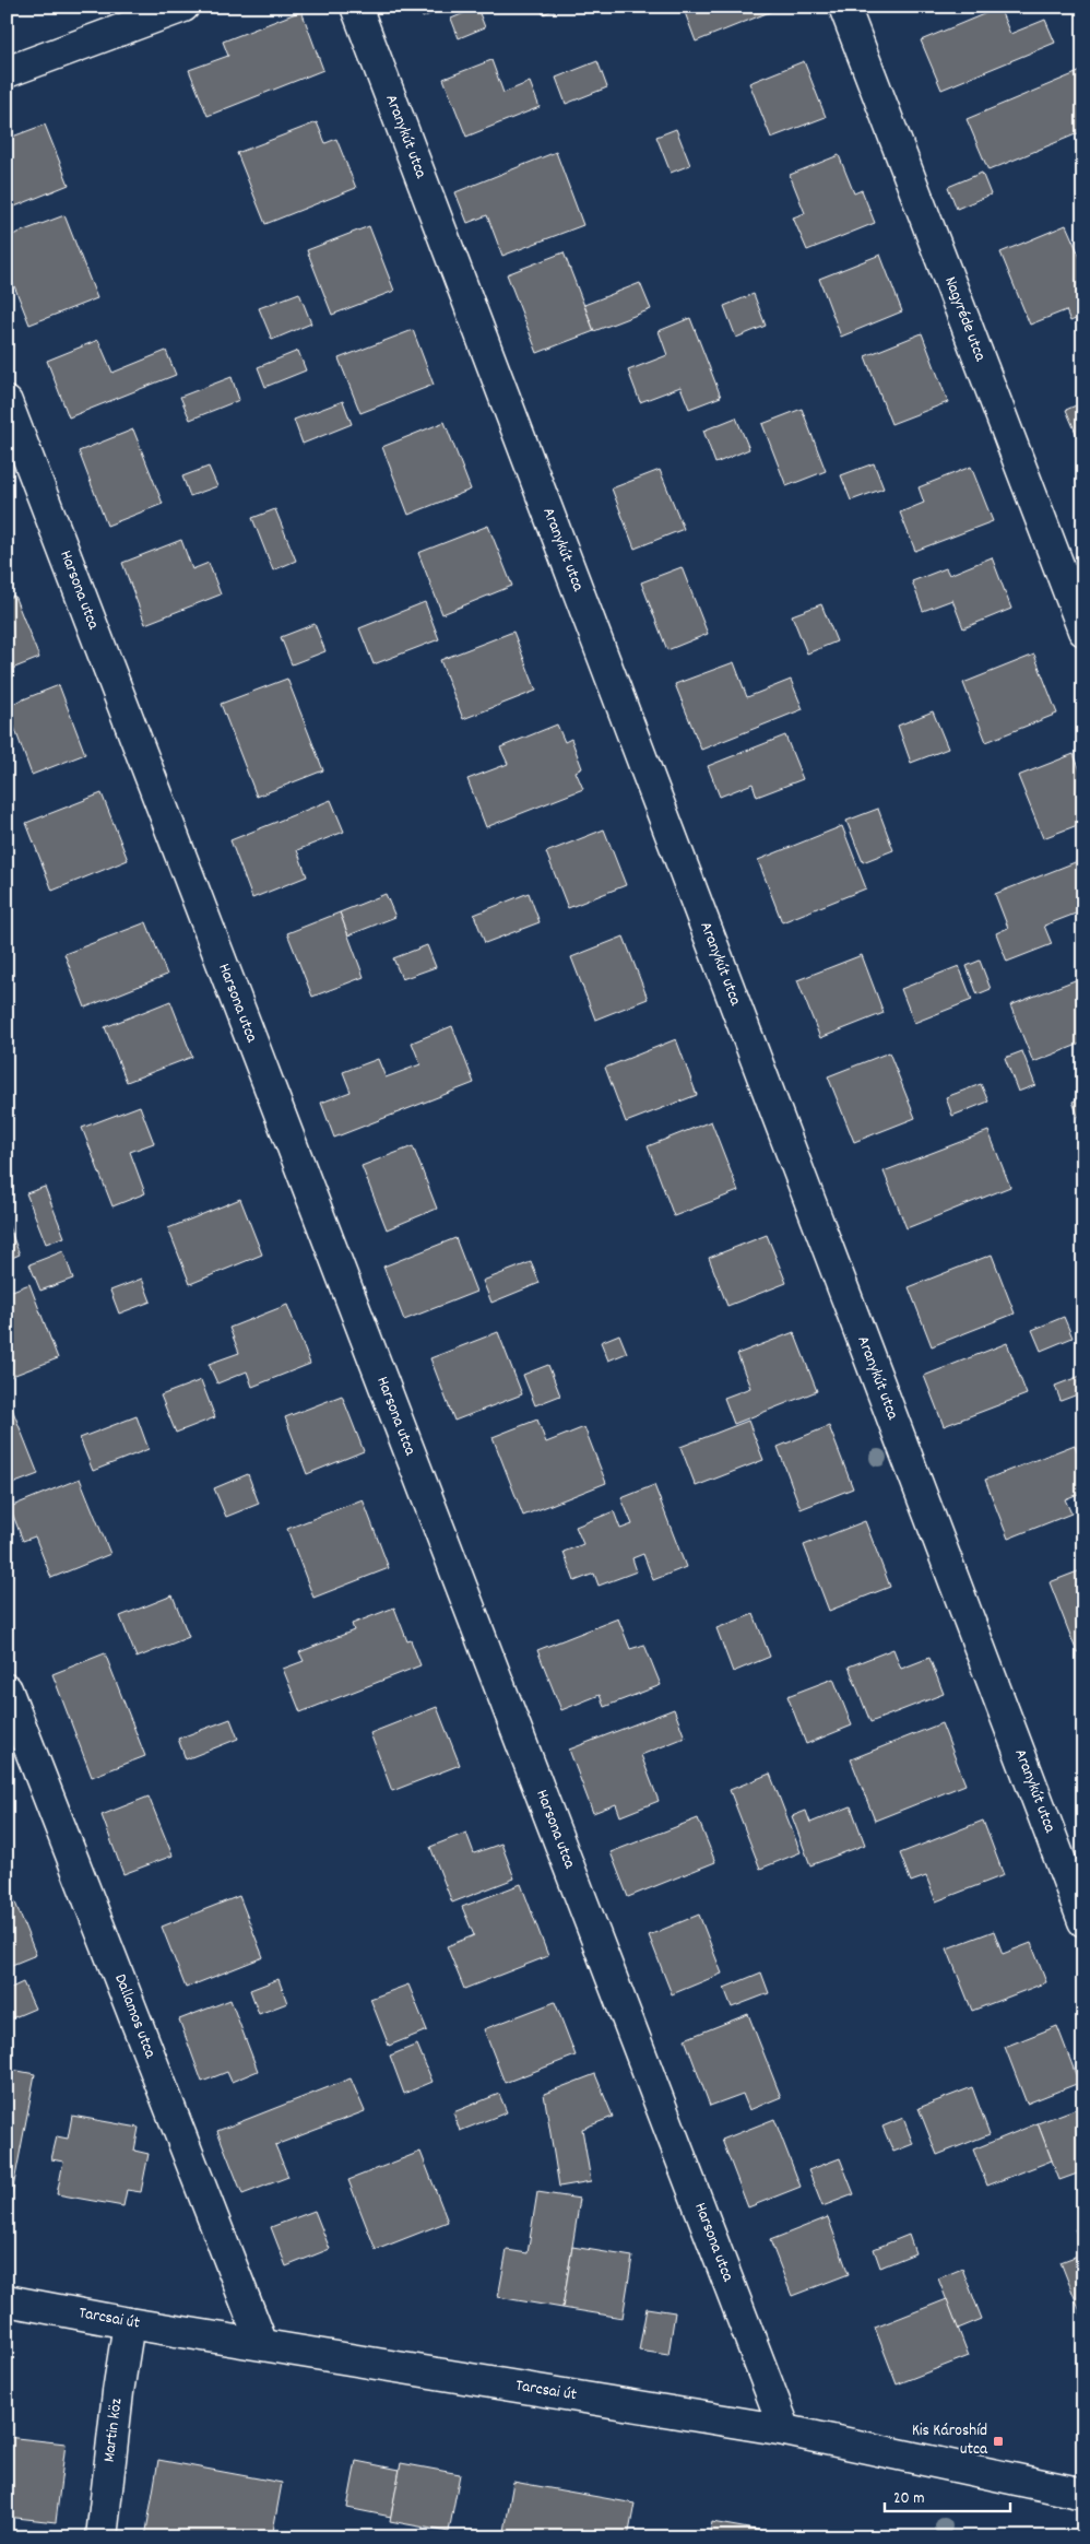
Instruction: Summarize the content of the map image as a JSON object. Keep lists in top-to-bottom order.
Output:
{
  "streets": {
    "street": [
      "Aranykút utca",
      "Nagyréde utca",
      "Harsona utca",
      "Dallamos utca",
      "Tarcsai út",
      "Martin köz"
    ]
  },
  "crossings": [
    ["Harsona utca", "Tarcsai út"],
    ["Dallamos utca", "Tarcsai út"],
    ["Tarcsai út", "Martin köz"]
  ],
  "places": {
    "transit": ["Kis Károshíd utca"]
  },
  "scale_bar": "20 m"
}
